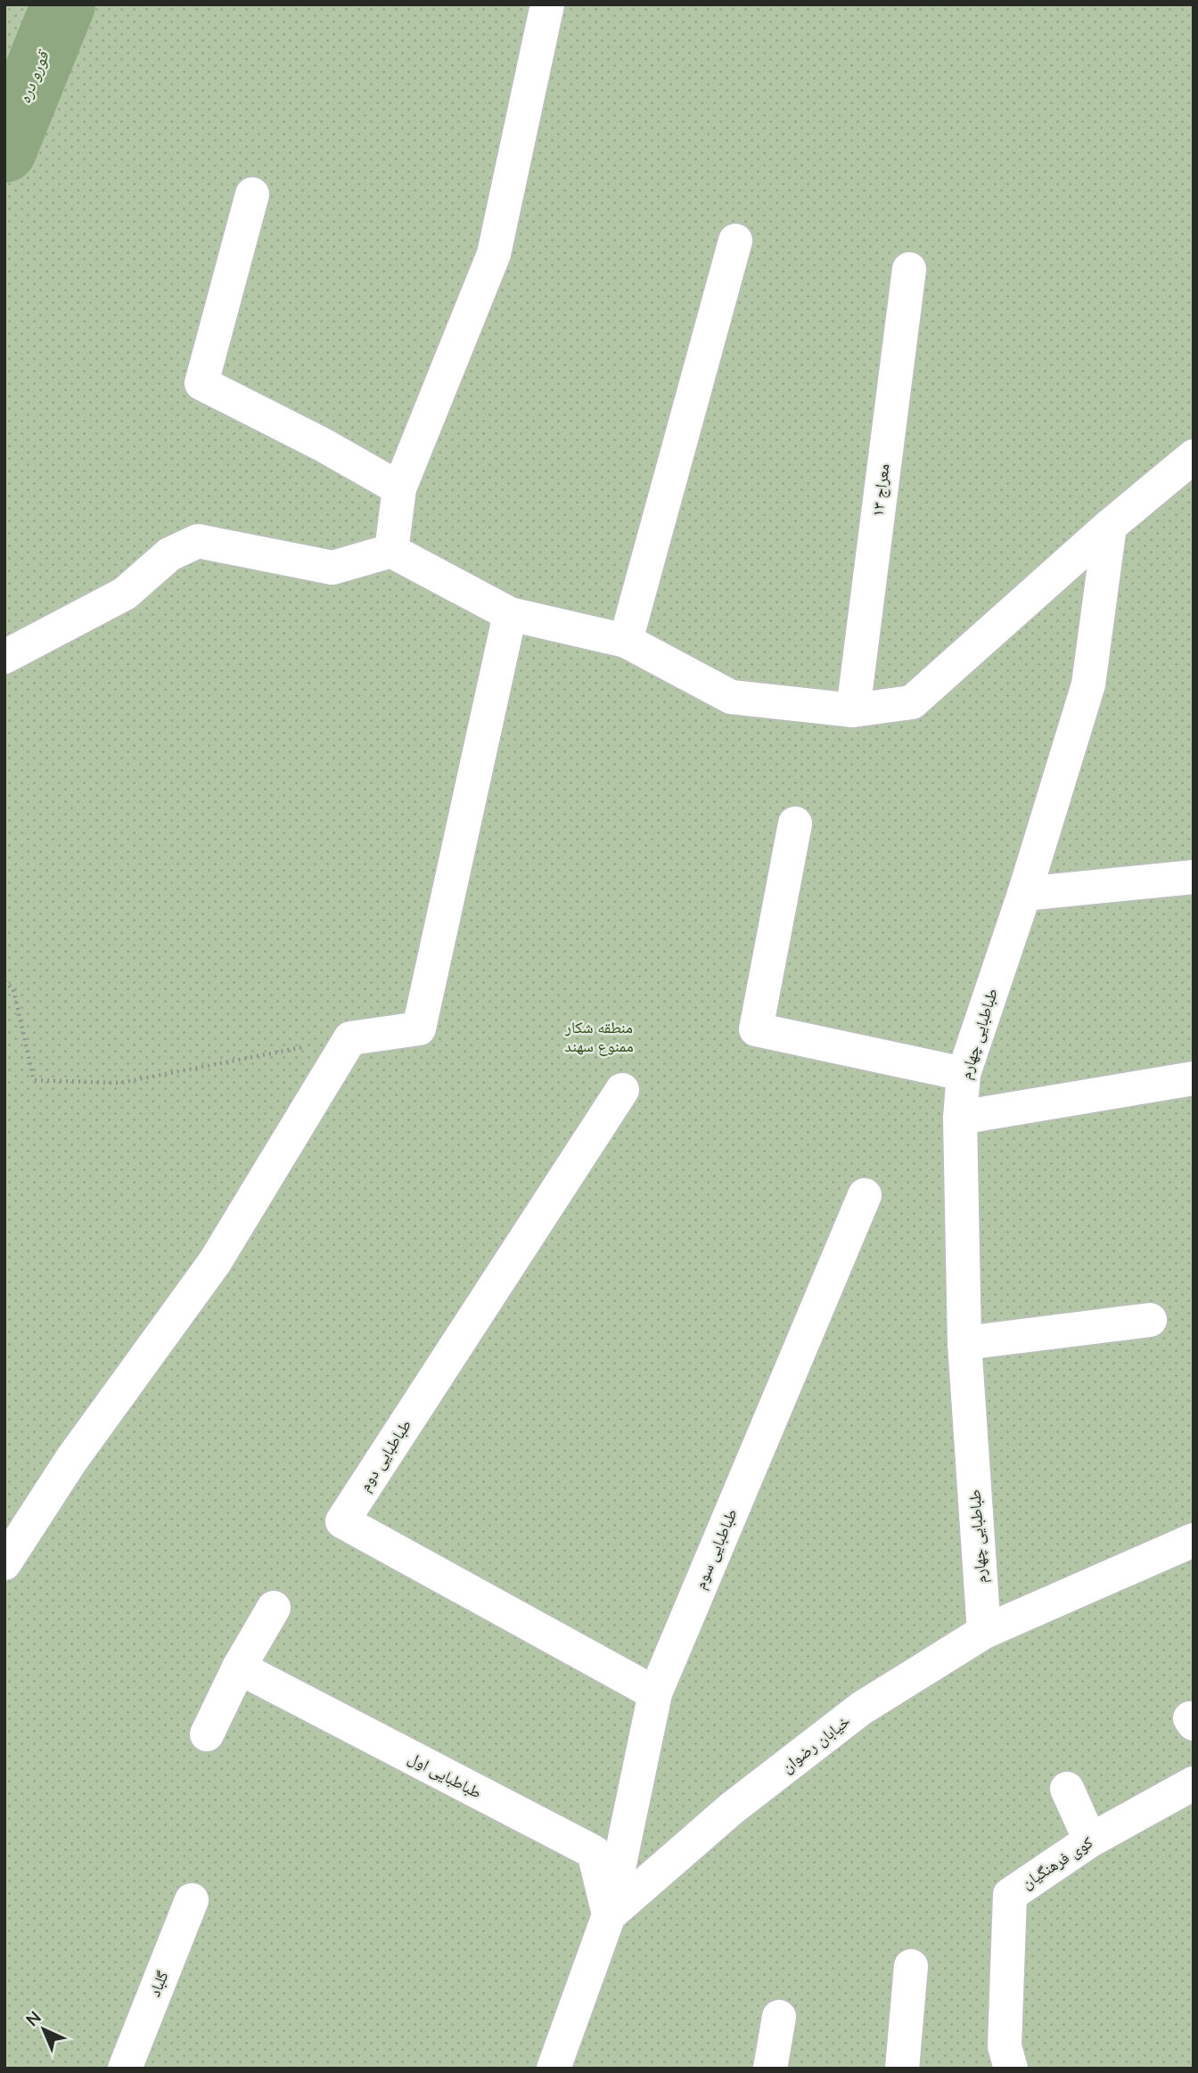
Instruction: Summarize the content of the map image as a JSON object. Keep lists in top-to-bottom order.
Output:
{
  "streets": {
    "street": [
      "معراج ۱۳",
      "طباطبایی چهارم",
      "طباطبایی دوم",
      "طباطبایی سوم",
      "خیابان رضوان",
      "طباطبایی اول",
      "کوی فرهنگیان",
      "گلباد"
    ]
  },
  "crossings": [
    ["طباطبایی چهارم", "خیابان رضوان"],
    ["طباطبایی دوم", "طباطبایی سوم"],
    ["طباطبایی سوم", "خیابان رضوان"],
    ["طباطبایی سوم", "طباطبایی اول"],
    ["خیابان رضوان", "طباطبایی اول"]
  ],
  "water": ["قورو دره"],
  "parks": ["منطقه شکار ممنوع سهند"],
  "north": "top left"
}
